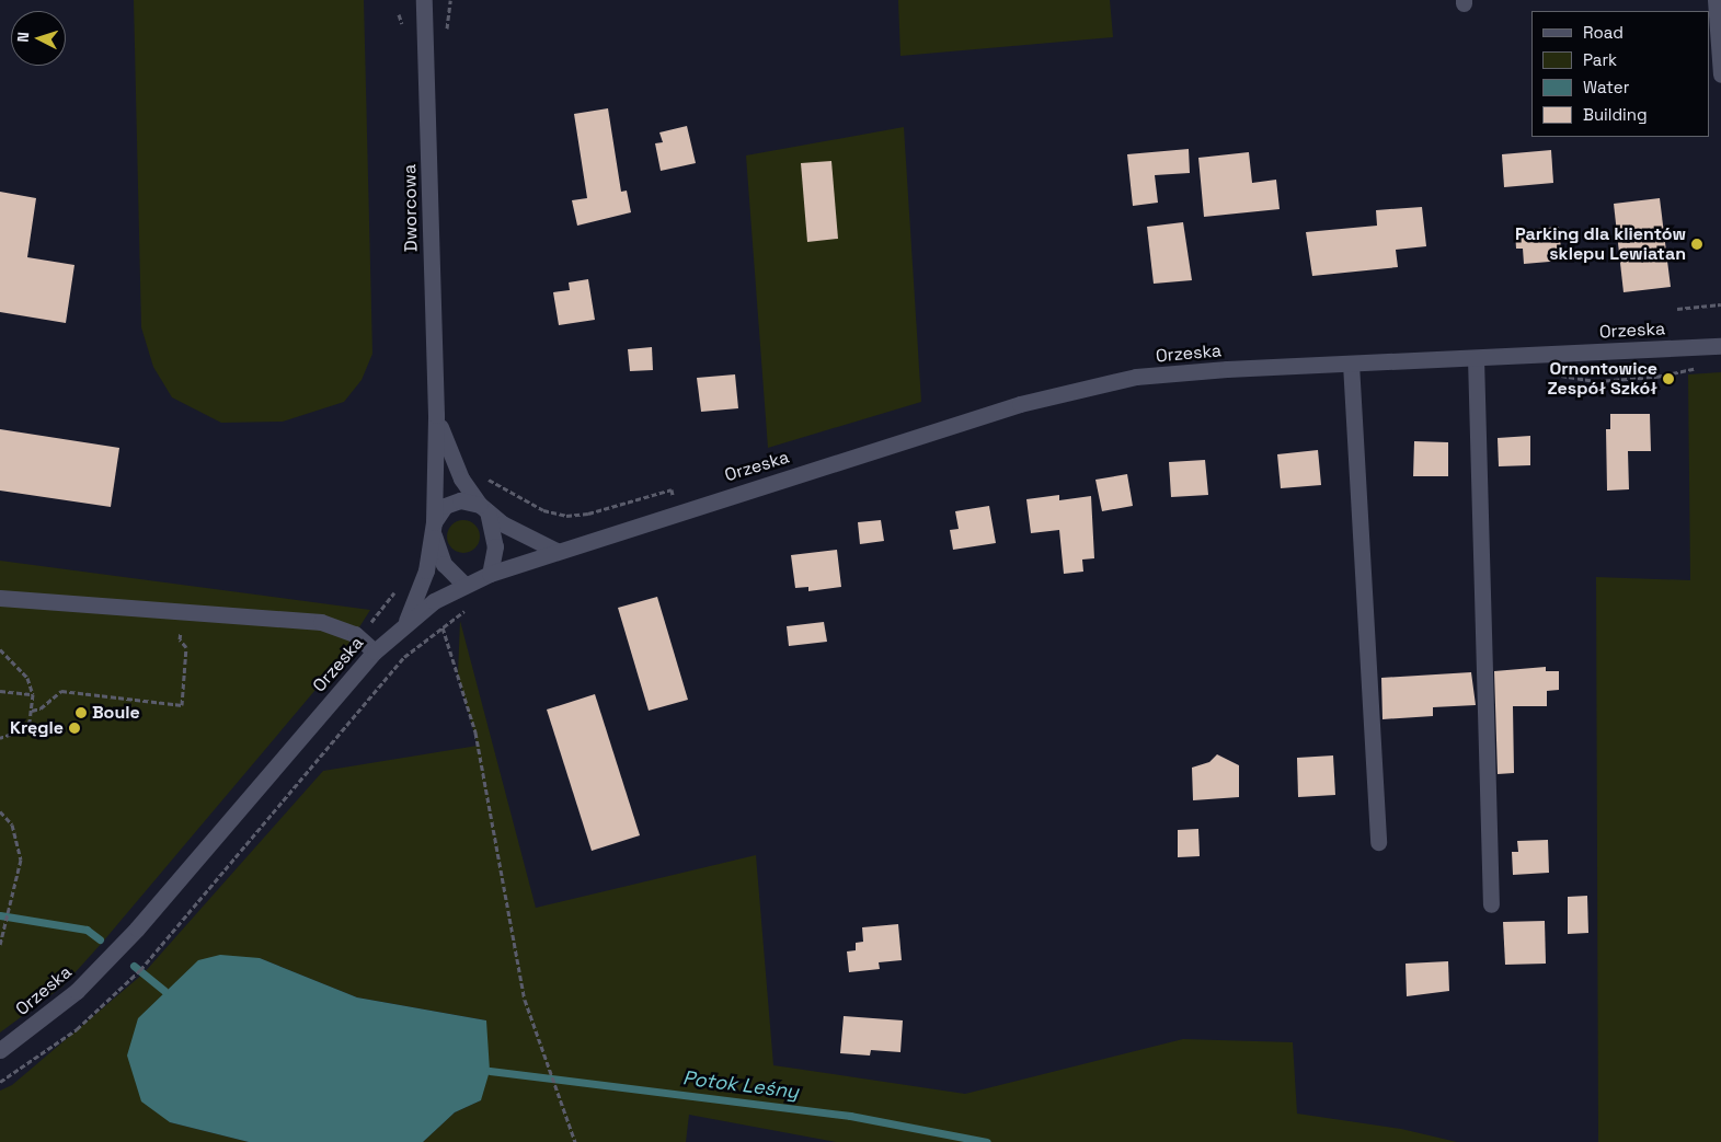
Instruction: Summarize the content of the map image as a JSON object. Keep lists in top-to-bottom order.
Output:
{
  "streets": {
    "street": ["Dworcowa", "Orzeska"]
  },
  "crossings": [
    ["Dworcowa", "Orzeska"]
  ],
  "water": ["Potok Leśny"],
  "places": [
    "Parking dla klientów sklepu Lewiatan",
    "Ornontowice Zespół Szkół",
    "Boule",
    "Kręgle"
  ],
  "legend": [
    "Road",
    "Park",
    "Water",
    "Building"
  ],
  "north": "left"
}
